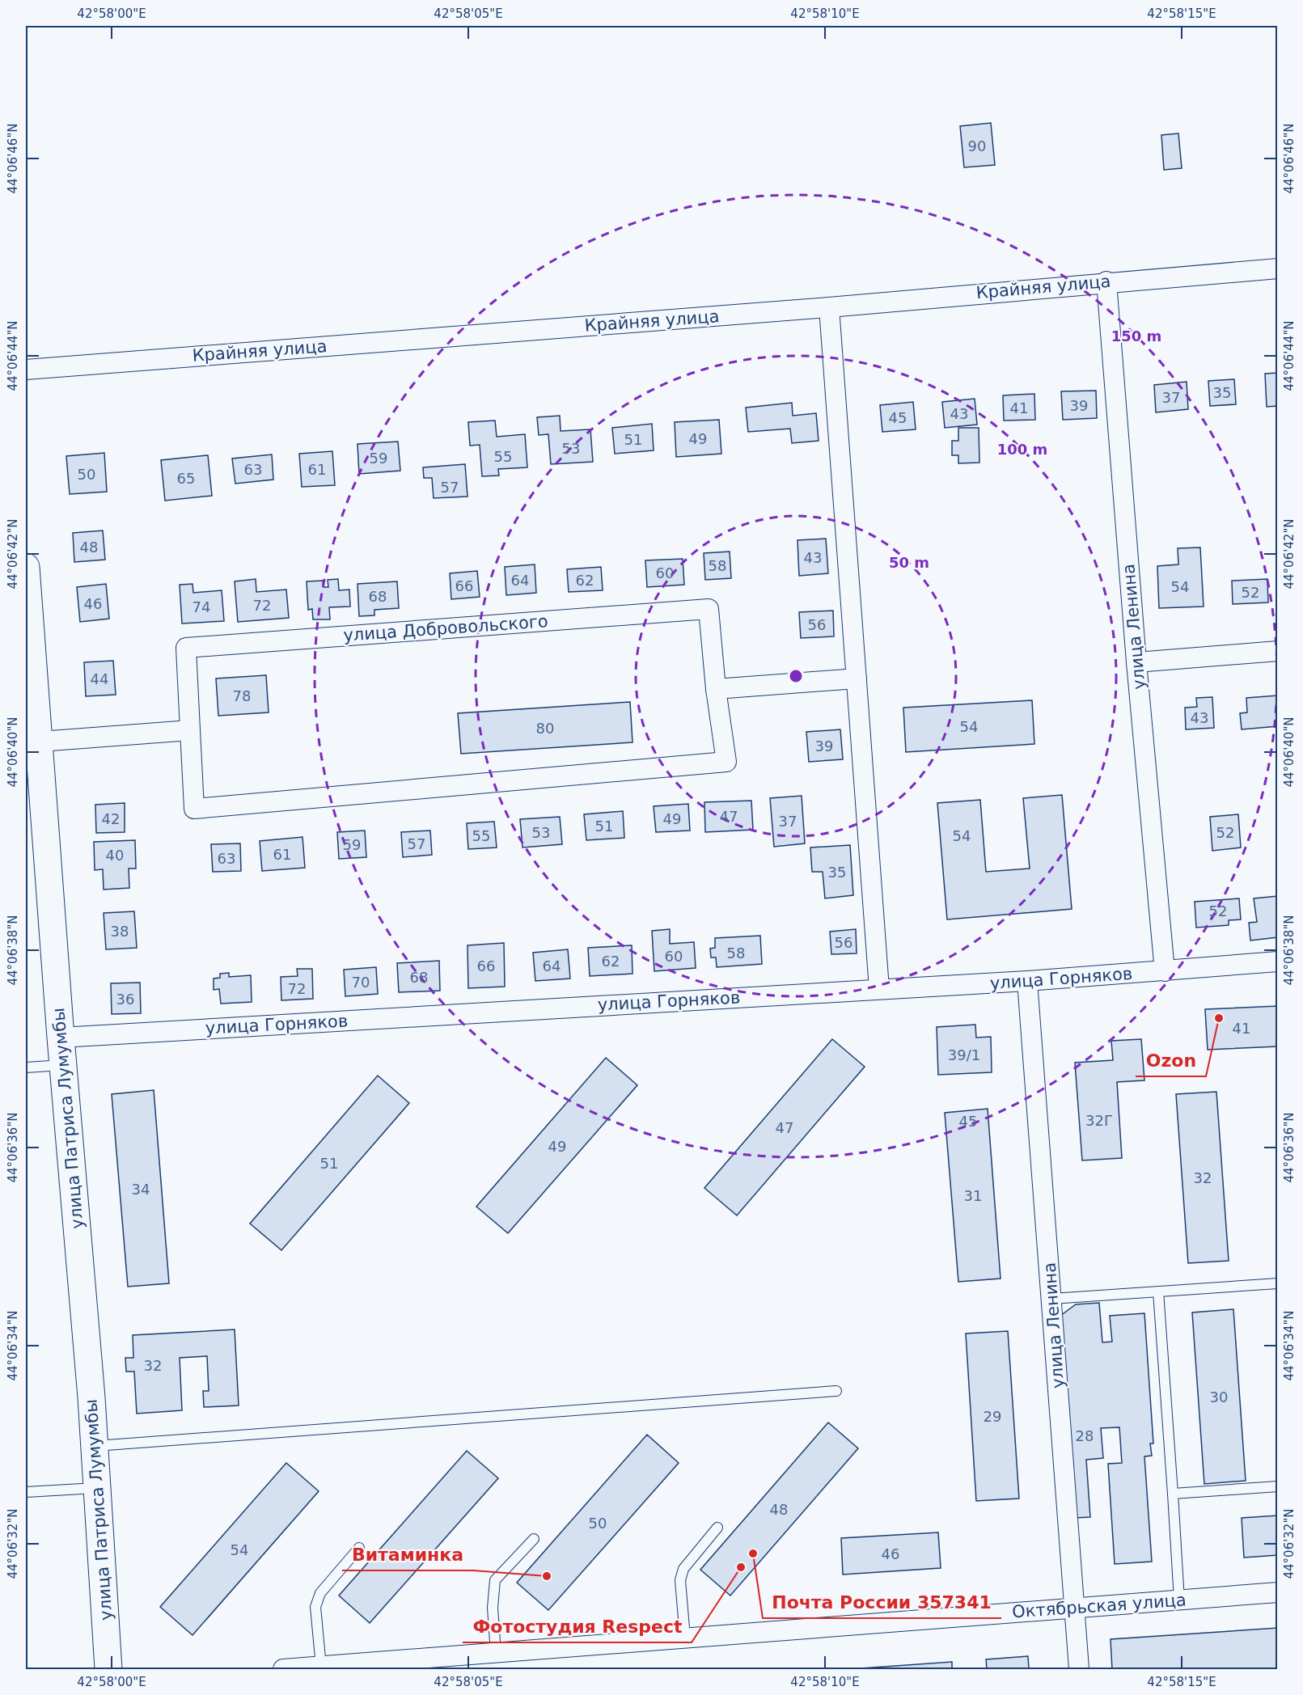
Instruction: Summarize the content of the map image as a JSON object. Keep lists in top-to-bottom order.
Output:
{
  "streets": {
    "street": [
      "Крайняя улица",
      "улица Ленина",
      "улица Добровольского",
      "улица Горняков",
      "улица Патриса Лумумбы",
      "Октябрьская улица"
    ]
  },
  "crossings": [
    ["Крайняя улица", "улица Ленина"],
    ["улица Ленина", "улица Горняков"],
    ["улица Ленина", "Октябрьская улица"],
    ["улица Горняков", "улица Патриса Лумумбы"]
  ],
  "places": [
    "Ozon",
    "Почта России 357341",
    "Фотостудия Respect",
    "Витаминка"
  ],
  "house_numbers": [
    "90",
    "35",
    "37",
    "39",
    "41",
    "43",
    "45",
    "49",
    "51",
    "53",
    "55",
    "59",
    "63",
    "61",
    "50",
    "65",
    "57",
    "48",
    "43",
    "58",
    "60",
    "64",
    "62",
    "66",
    "54",
    "52",
    "68",
    "46",
    "72",
    "74",
    "56",
    "44",
    "78",
    "43",
    "54",
    "80",
    "39",
    "47",
    "42",
    "49",
    "37",
    "51",
    "53",
    "52",
    "55",
    "54",
    "57",
    "59",
    "61",
    "40",
    "63",
    "35",
    "52",
    "38",
    "56",
    "58",
    "60",
    "62",
    "66",
    "64",
    "68",
    "70",
    "72",
    "36",
    "41",
    "39/1",
    "32Г",
    "45",
    "47",
    "49",
    "51",
    "32",
    "34",
    "31",
    "32",
    "30",
    "29",
    "28",
    "48",
    "50",
    "54",
    "46"
  ],
  "coordinates": [
    "42°58'00\"E",
    "42°58'05\"E",
    "42°58'10\"E",
    "42°58'15\"E",
    "44°06'46\"N",
    "44°06'44\"N",
    "44°06'42\"N",
    "44°06'40\"N",
    "44°06'38\"N",
    "44°06'36\"N",
    "44°06'34\"N",
    "44°06'32\"N"
  ],
  "rings": ["150 m", "100 m", "50 m"]
}
